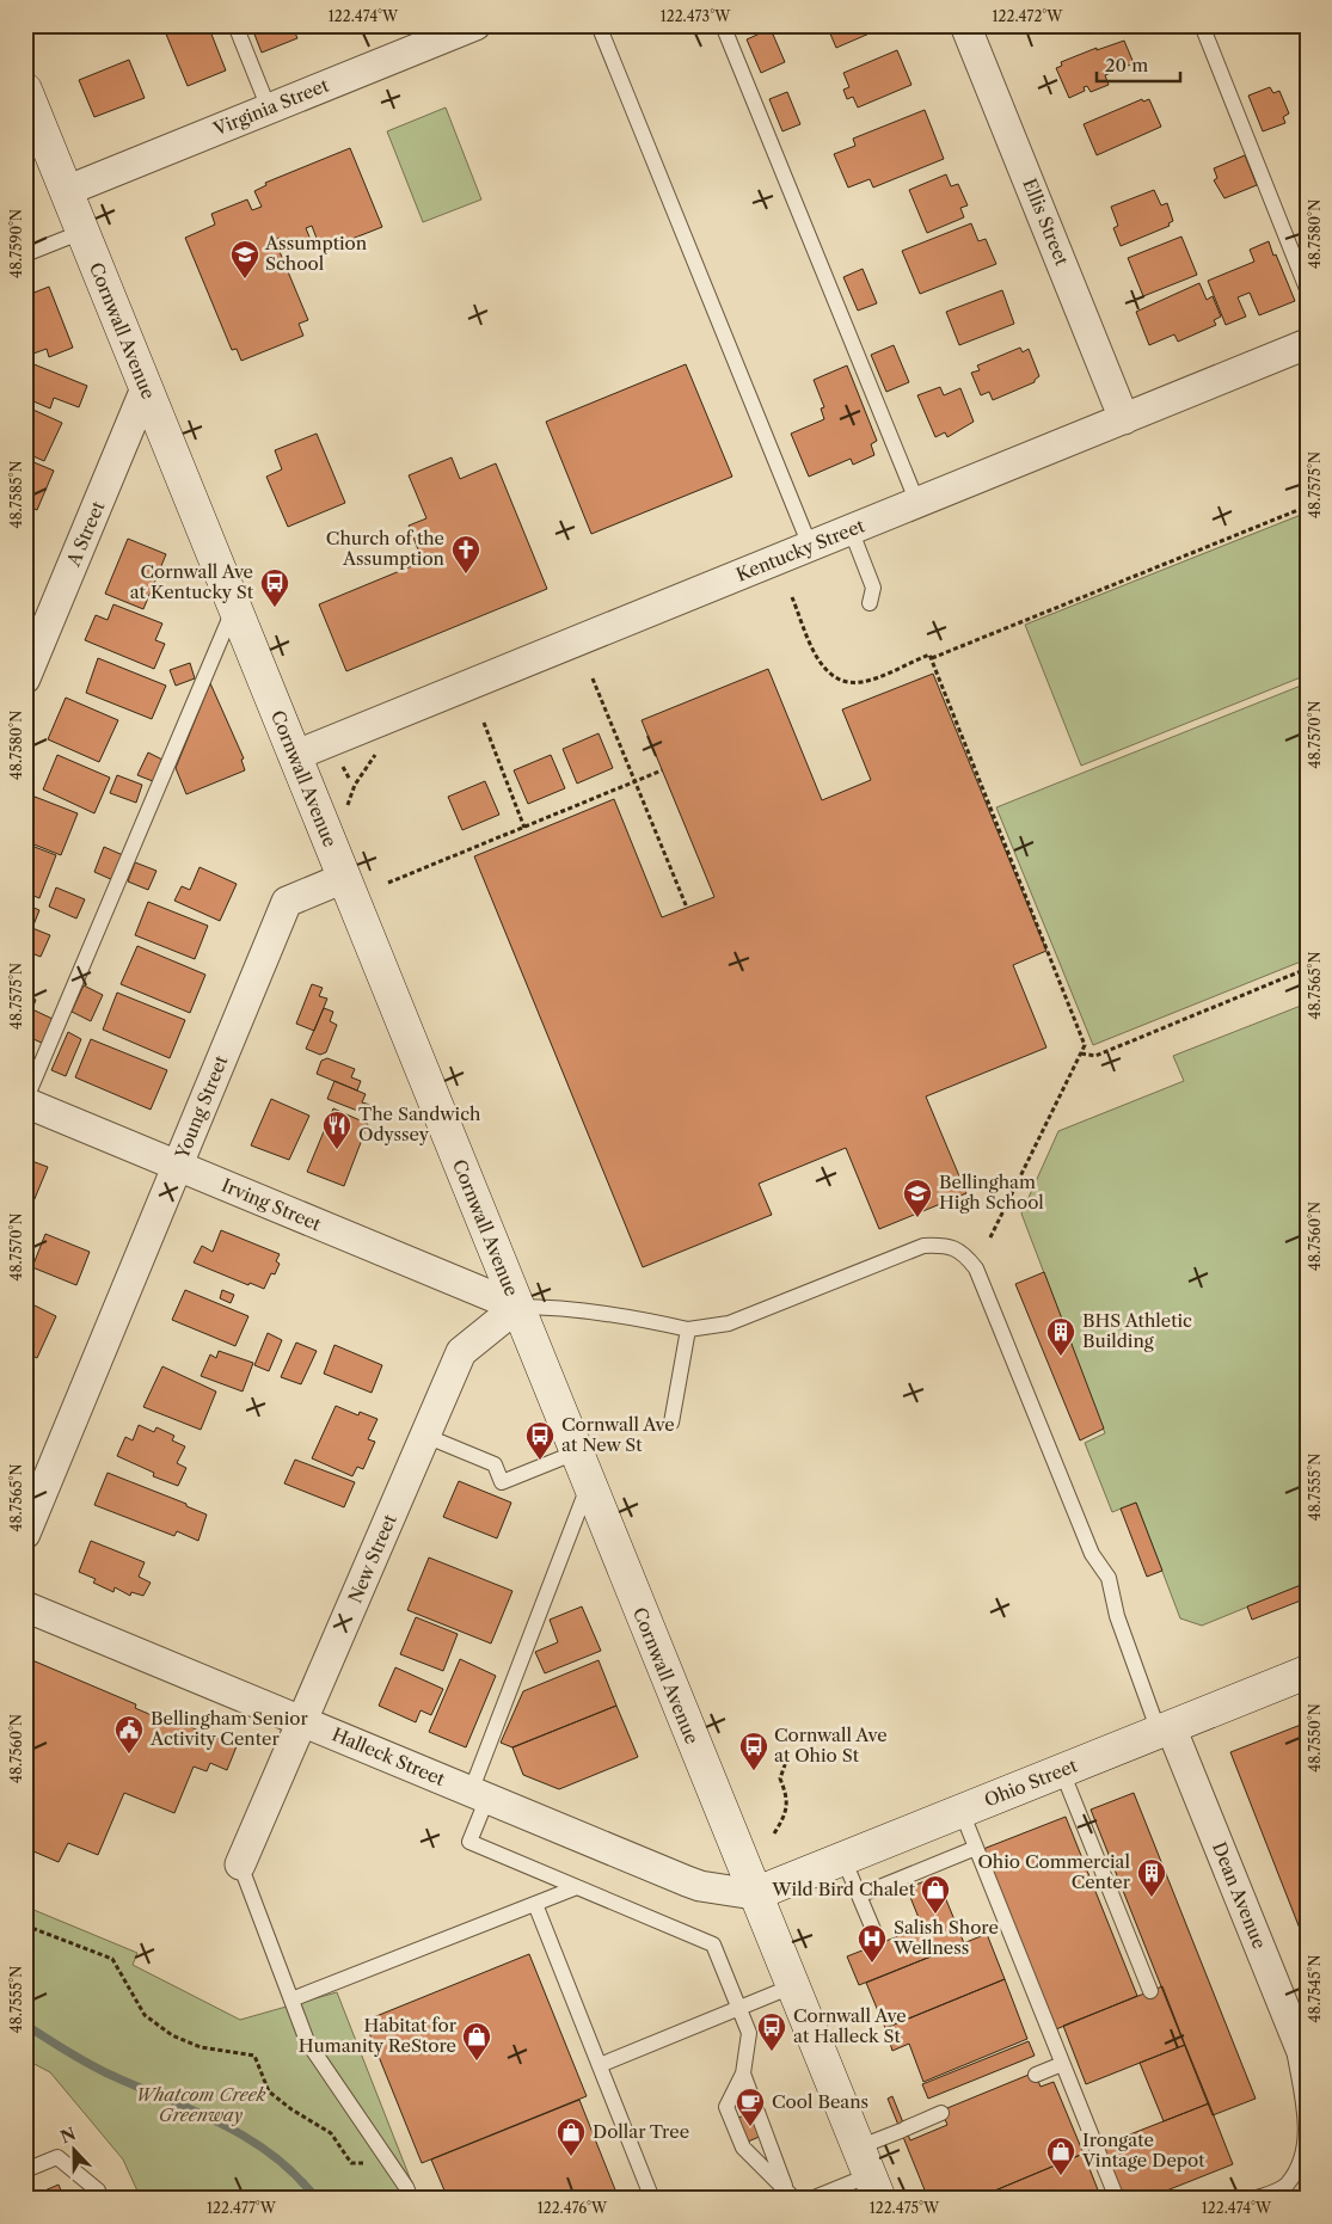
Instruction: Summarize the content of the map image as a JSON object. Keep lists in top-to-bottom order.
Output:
{
  "streets": {
    "street": [
      "Virginia Street",
      "Ellis Street",
      "Cornwall Avenue",
      "A Street",
      "Kentucky Street",
      "Young Street",
      "Irving Street",
      "New Street",
      "Halleck Street",
      "Ohio Street",
      "Dean Avenue"
    ]
  },
  "crossings": [
    ["Virginia Street", "Cornwall Avenue"],
    ["Ellis Street", "Kentucky Street"],
    ["Cornwall Avenue", "A Street"],
    ["Cornwall Avenue", "Kentucky Street"],
    ["Cornwall Avenue", "Young Street"],
    ["Cornwall Avenue", "Irving Street"],
    ["Cornwall Avenue", "New Street"],
    ["Cornwall Avenue", "Halleck Street"],
    ["Cornwall Avenue", "Ohio Street"],
    ["Young Street", "Irving Street"],
    ["Irving Street", "New Street"],
    ["New Street", "Halleck Street"],
    ["Halleck Street", "Ohio Street"],
    ["Ohio Street", "Dean Avenue"]
  ],
  "parks": ["Whatcom Creek Greenway"],
  "places": {
    "school or university": ["Assumption School", "Bellingham High School"],
    "church": ["Church of the Assumption"],
    "bus stop": [
      "Cornwall Ave at Kentucky St",
      "Cornwall Ave at New St",
      "Cornwall Ave at Ohio St",
      "Cornwall Ave at Halleck St"
    ],
    "restaurant": ["The Sandwich Odyssey"],
    "building": ["BHS Athletic Building", "Ohio Commercial Center"],
    "public building": ["Bellingham Senior Activity Center"],
    "shop": [
      "Wild Bird Chalet",
      "Habitat for Humanity ReStore",
      "Dollar Tree",
      "Irongate Vintage Depot"
    ],
    "hospital": ["Salish Shore Wellness"],
    "cafe": ["Cool Beans"]
  },
  "scale_bar": "20 m",
  "north": "top",
  "coordinates": [
    "122.474°W",
    "122.473°W",
    "122.472°W",
    "48.7580°N",
    "48.7590°N",
    "48.7575°N",
    "48.7585°N",
    "48.7570°N",
    "48.7565°N",
    "48.7560°N",
    "48.7555°N",
    "48.7550°N",
    "48.7545°N",
    "122.477°W",
    "122.476°W",
    "122.475°W"
  ]
}
